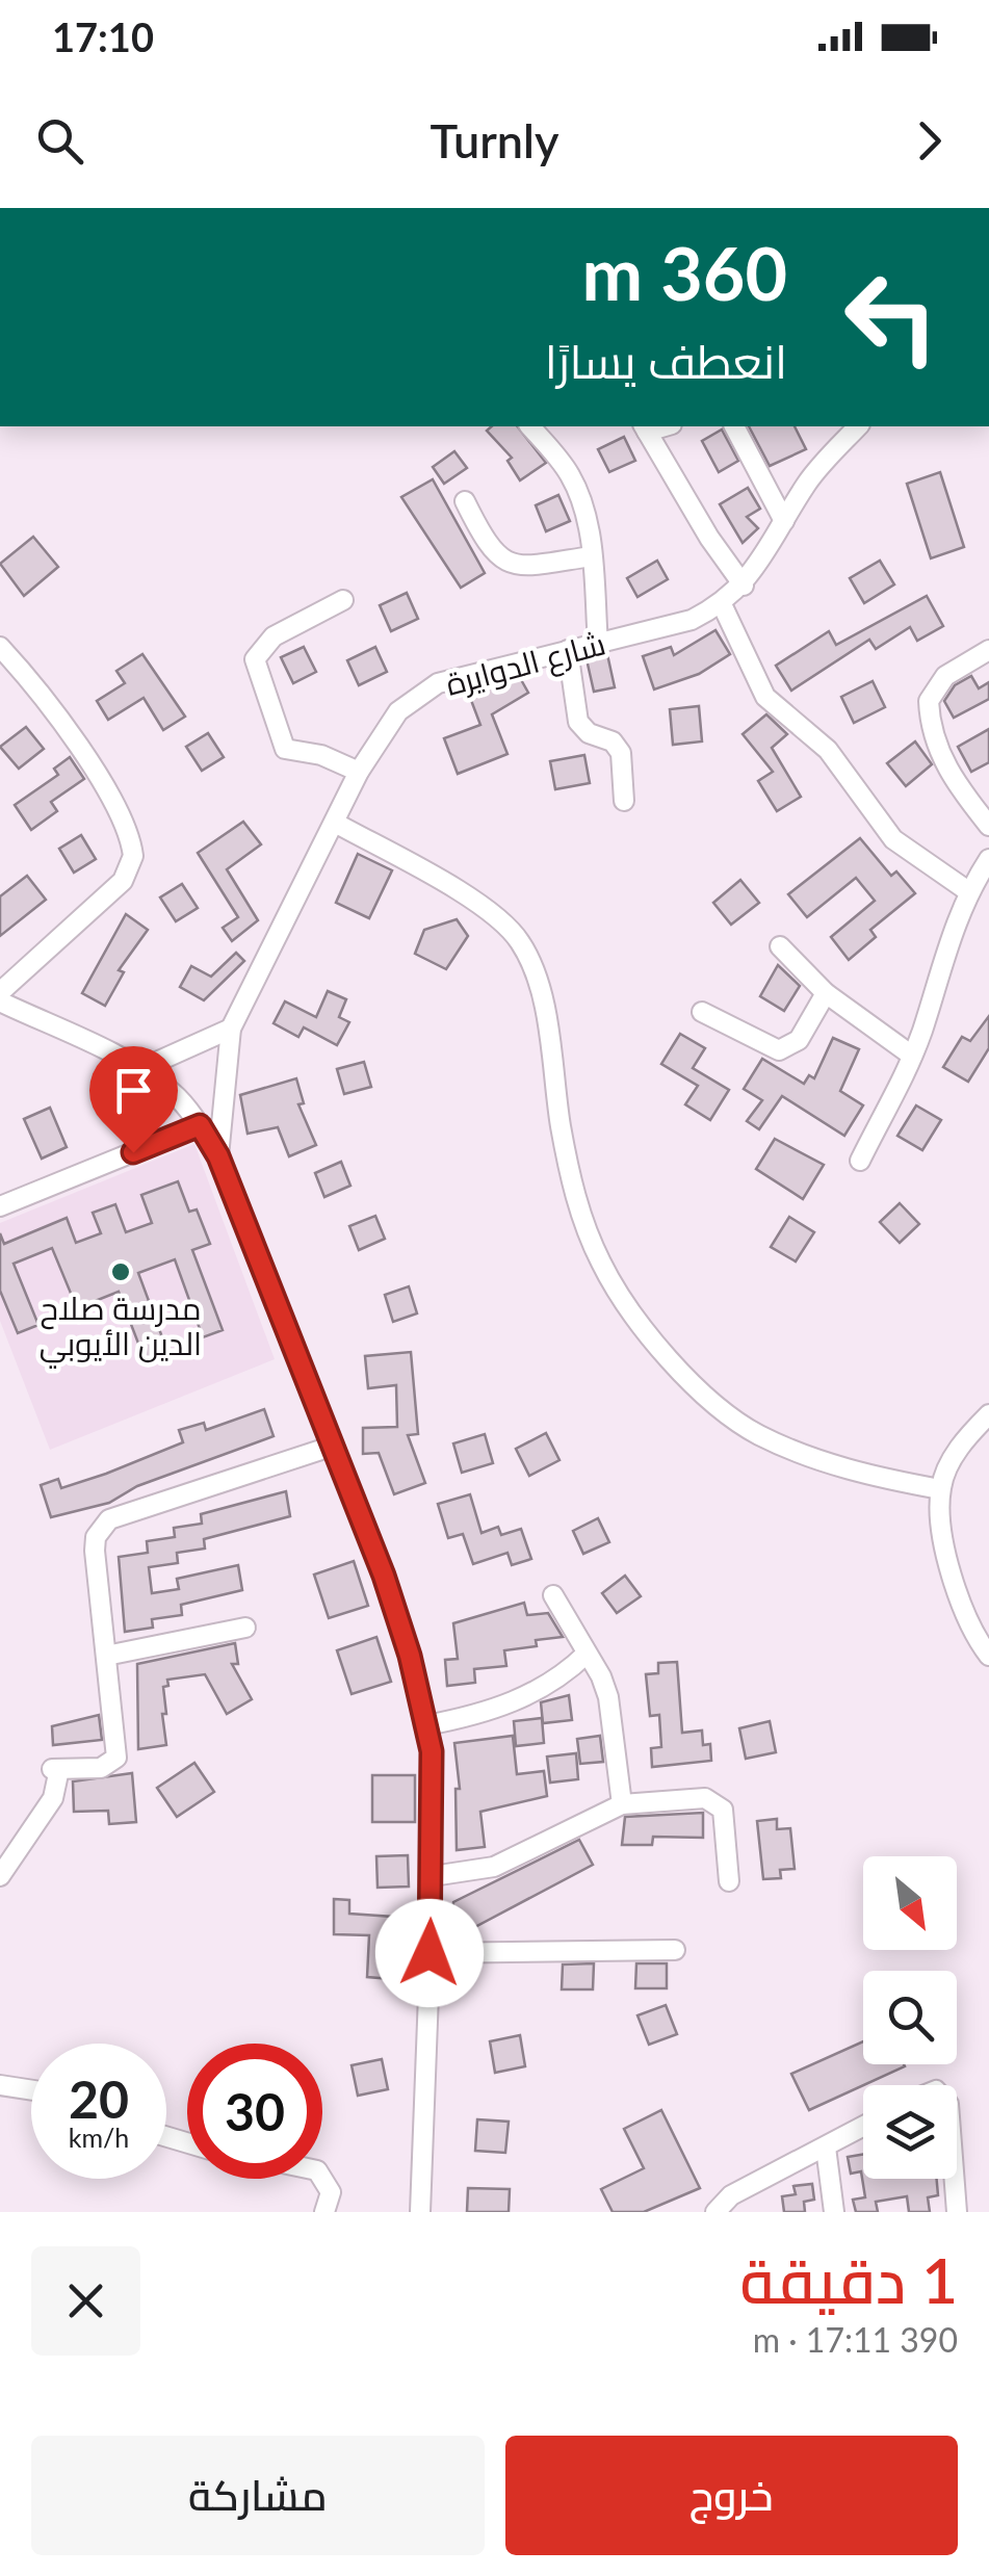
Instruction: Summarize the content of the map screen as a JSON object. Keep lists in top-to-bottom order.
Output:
{
  "streets": {
    "street": ["شارع الدوايرة"]
  },
  "places": ["مدرسة صلاح الدين الأيوبي"],
  "north": "bottom right",
  "page": {
    "status": "17:10",
    "header": "Turnly",
    "turn": ["360 m", "انعطف يسارًا"],
    "speed": "20 km/h",
    "limit": "30",
    "heading": ["1 دقيقة", "390 m · 17:11"],
    "buttons": ["خروج", "مشاركة"]
  }
}
